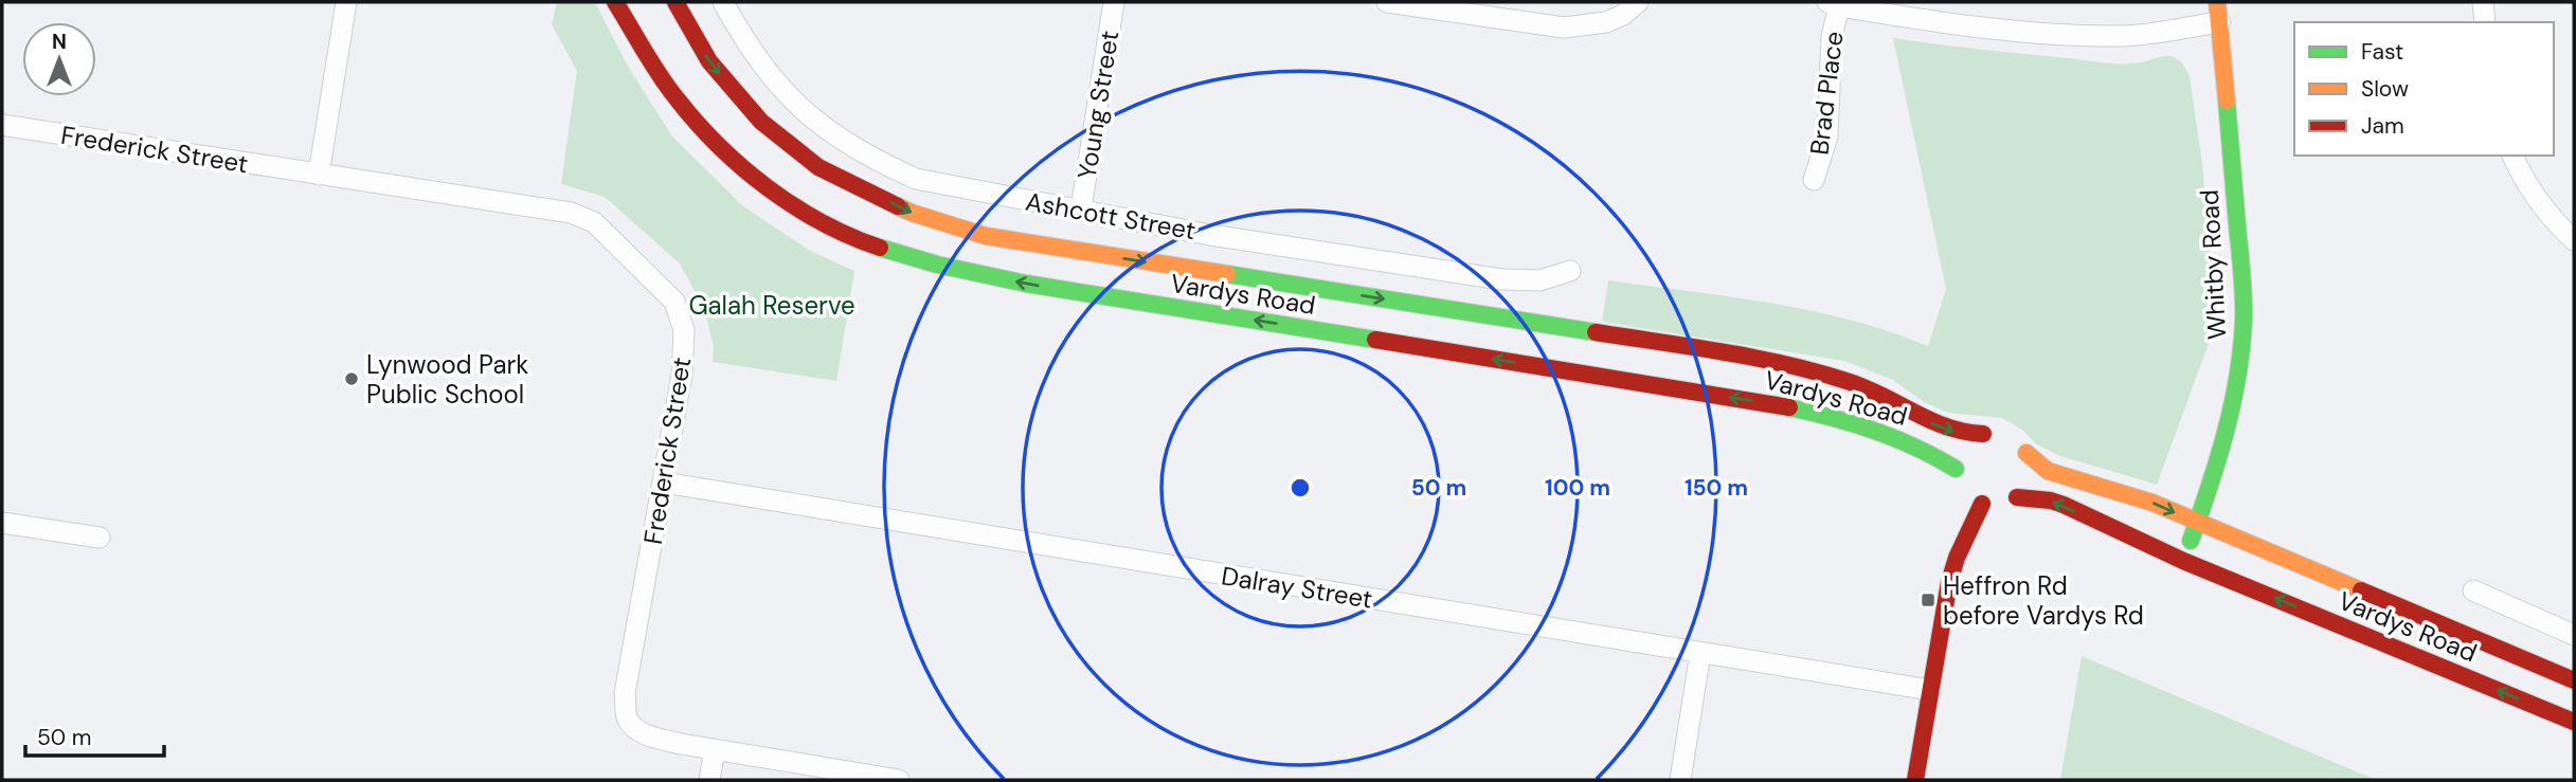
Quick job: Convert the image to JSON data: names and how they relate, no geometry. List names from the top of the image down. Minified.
{"streets":{"main road":["Whitby Road","Vardys Road"],"street":["Brad Place","Young Street","Frederick Street","Ashcott Street","Dalray Street"]},"crossings":[["Young Street","Ashcott Street"],["Frederick Street","Dalray Street"],["Whitby Road","Vardys Road"]],"parks":["Galah Reserve"],"places":{"other":["Lynwood Park Public School"],"transit":["Heffron Rd before Vardys Rd"]},"legend":["Fast","Slow","Jam"],"scale_bar":"50 m","north":"top","rings":["50 m","100 m","150 m"]}
